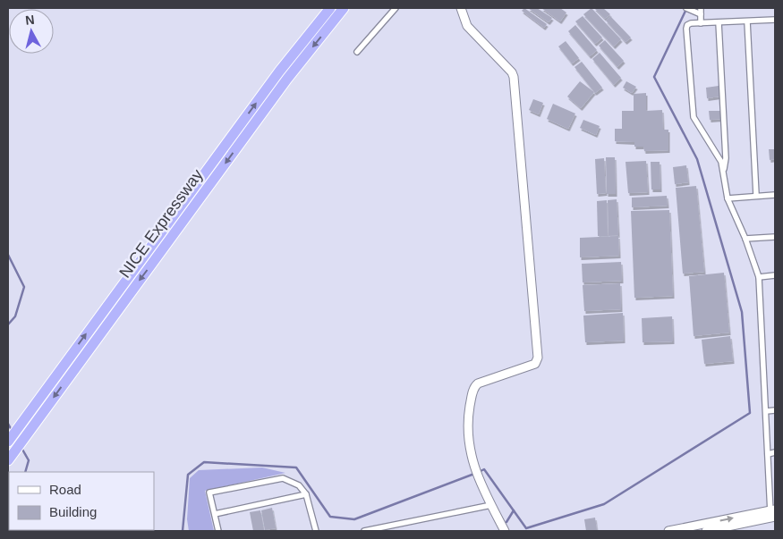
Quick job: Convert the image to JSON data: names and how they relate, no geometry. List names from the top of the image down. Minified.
{"streets":{"highway":["NICE Expressway"]},"legend":["Road","Building"],"north":"top"}
